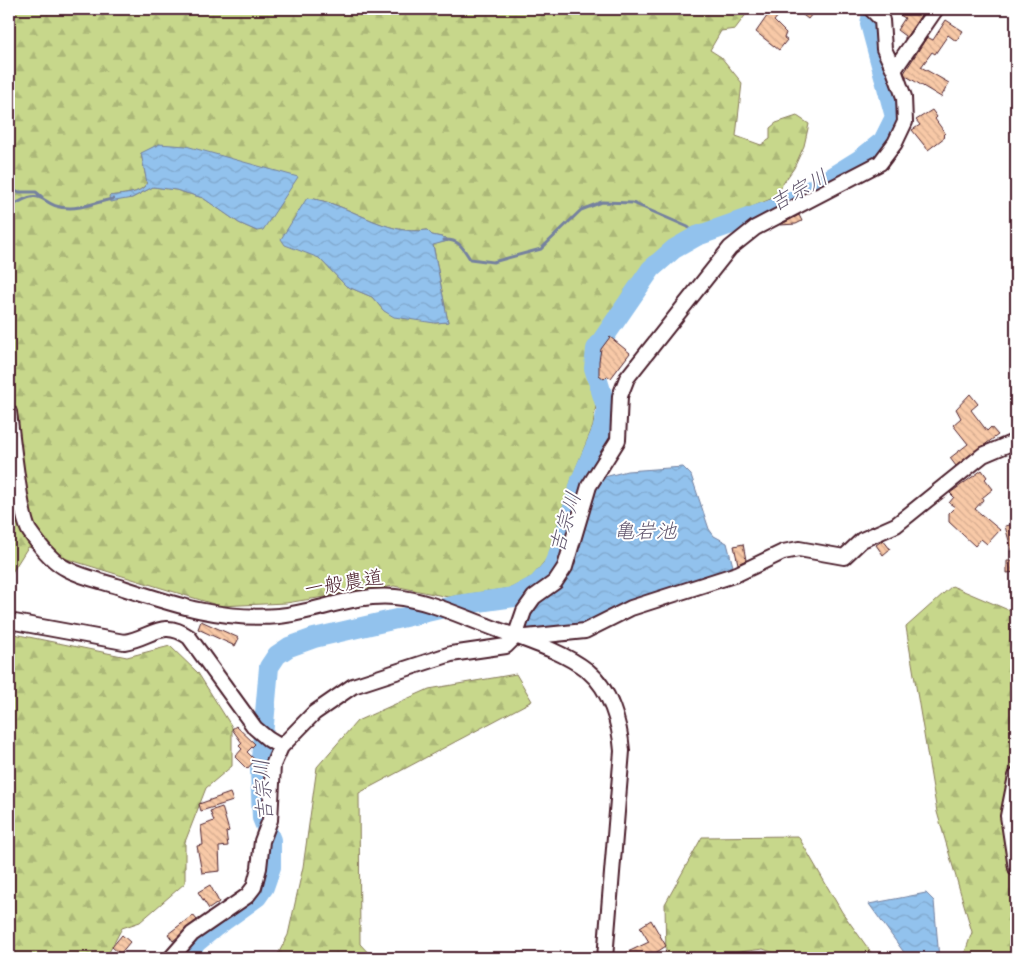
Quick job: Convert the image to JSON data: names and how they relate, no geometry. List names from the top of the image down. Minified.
{"streets":{"street":["一般農道"]},"water":["吉宗川","亀岩池"]}
